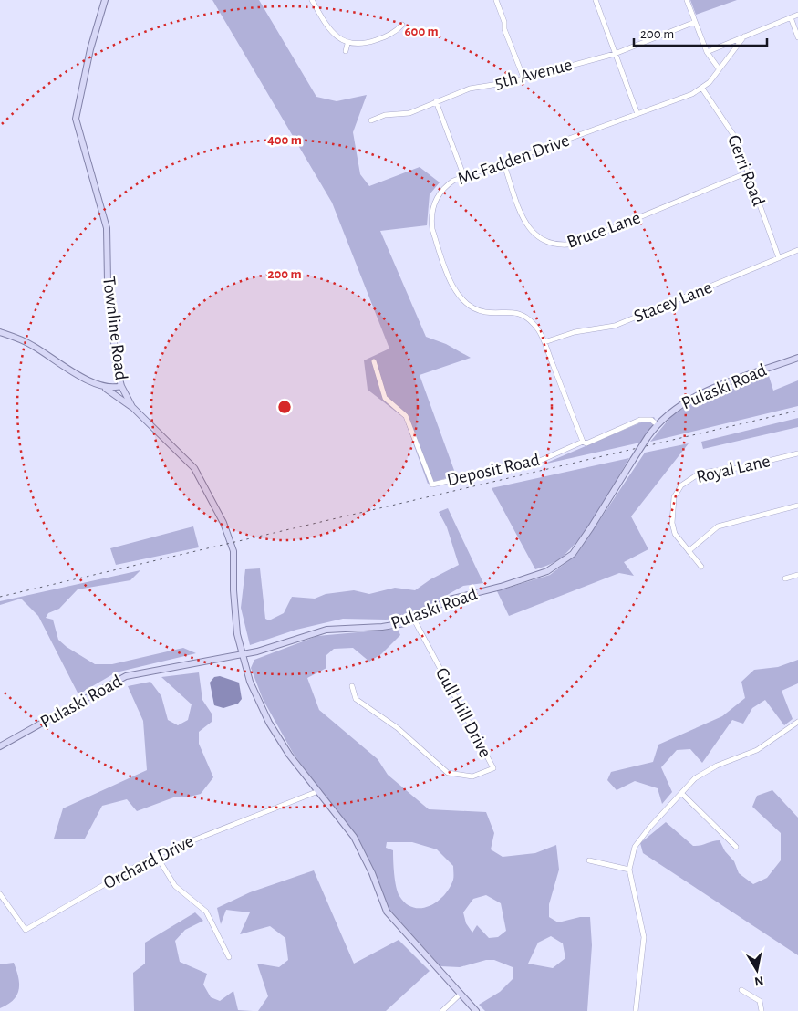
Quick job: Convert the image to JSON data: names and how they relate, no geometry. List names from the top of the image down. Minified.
{"streets":{"main road":["Townline Road","Pulaski Road"],"street":["5th Avenue","Mc Fadden Drive","Gerri Road","Bruce Lane","Stacey Lane","Royal Lane","Deposit Road","Gull Hill Drive","Orchard Drive"]},"crossings":[["Mc Fadden Drive","Gerri Road"],["Mc Fadden Drive","Bruce Lane"],["Mc Fadden Drive","Stacey Lane"],["Mc Fadden Drive","Deposit Road"],["Gerri Road","Bruce Lane"],["Gerri Road","Stacey Lane"],["Townline Road","Pulaski Road"],["Townline Road","Orchard Drive"],["Pulaski Road","Deposit Road"],["Pulaski Road","Gull Hill Drive"]],"scale_bar":"200 m","north":"bottom","rings":["600 m","400 m","200 m"]}
